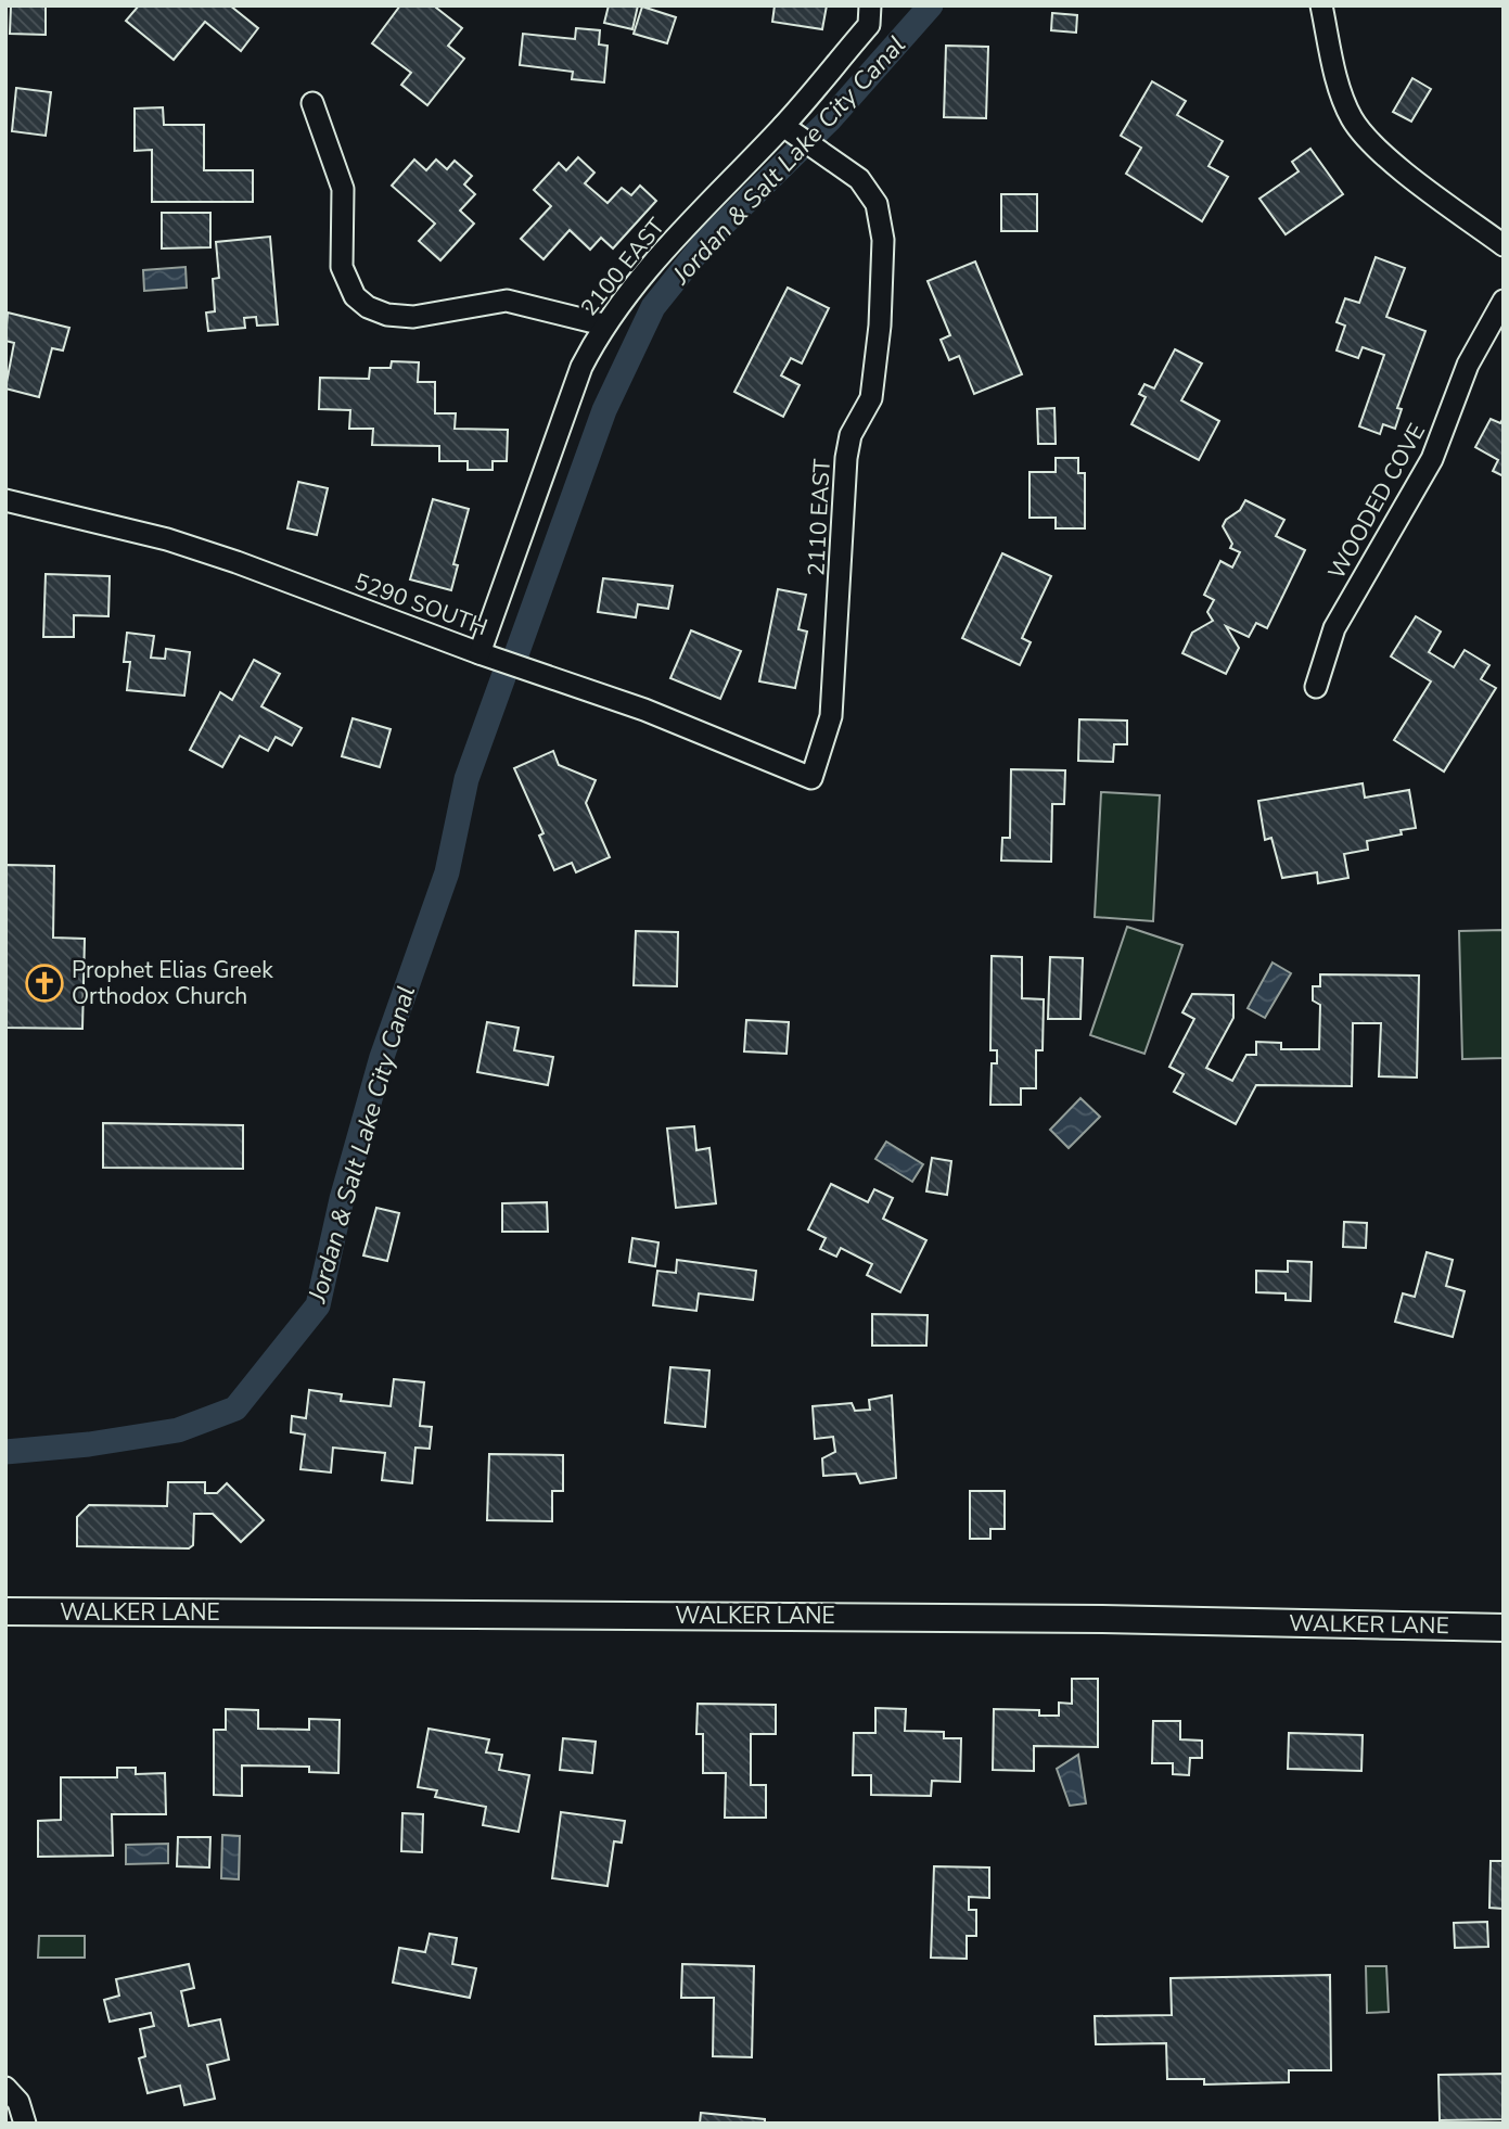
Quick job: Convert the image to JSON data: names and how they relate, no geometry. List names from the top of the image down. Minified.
{"streets":{"street":["2100 EAST","WOODED COVE","2110 EAST","5290 SOUTH","WALKER LANE"]},"crossings":[["2100 EAST","2110 EAST"],["2100 EAST","5290 SOUTH"],["2110 EAST","5290 SOUTH"]],"water":["Jordan & Salt Lake City Canal"],"places":{"church":["Prophet Elias Greek Orthodox Church"]}}
